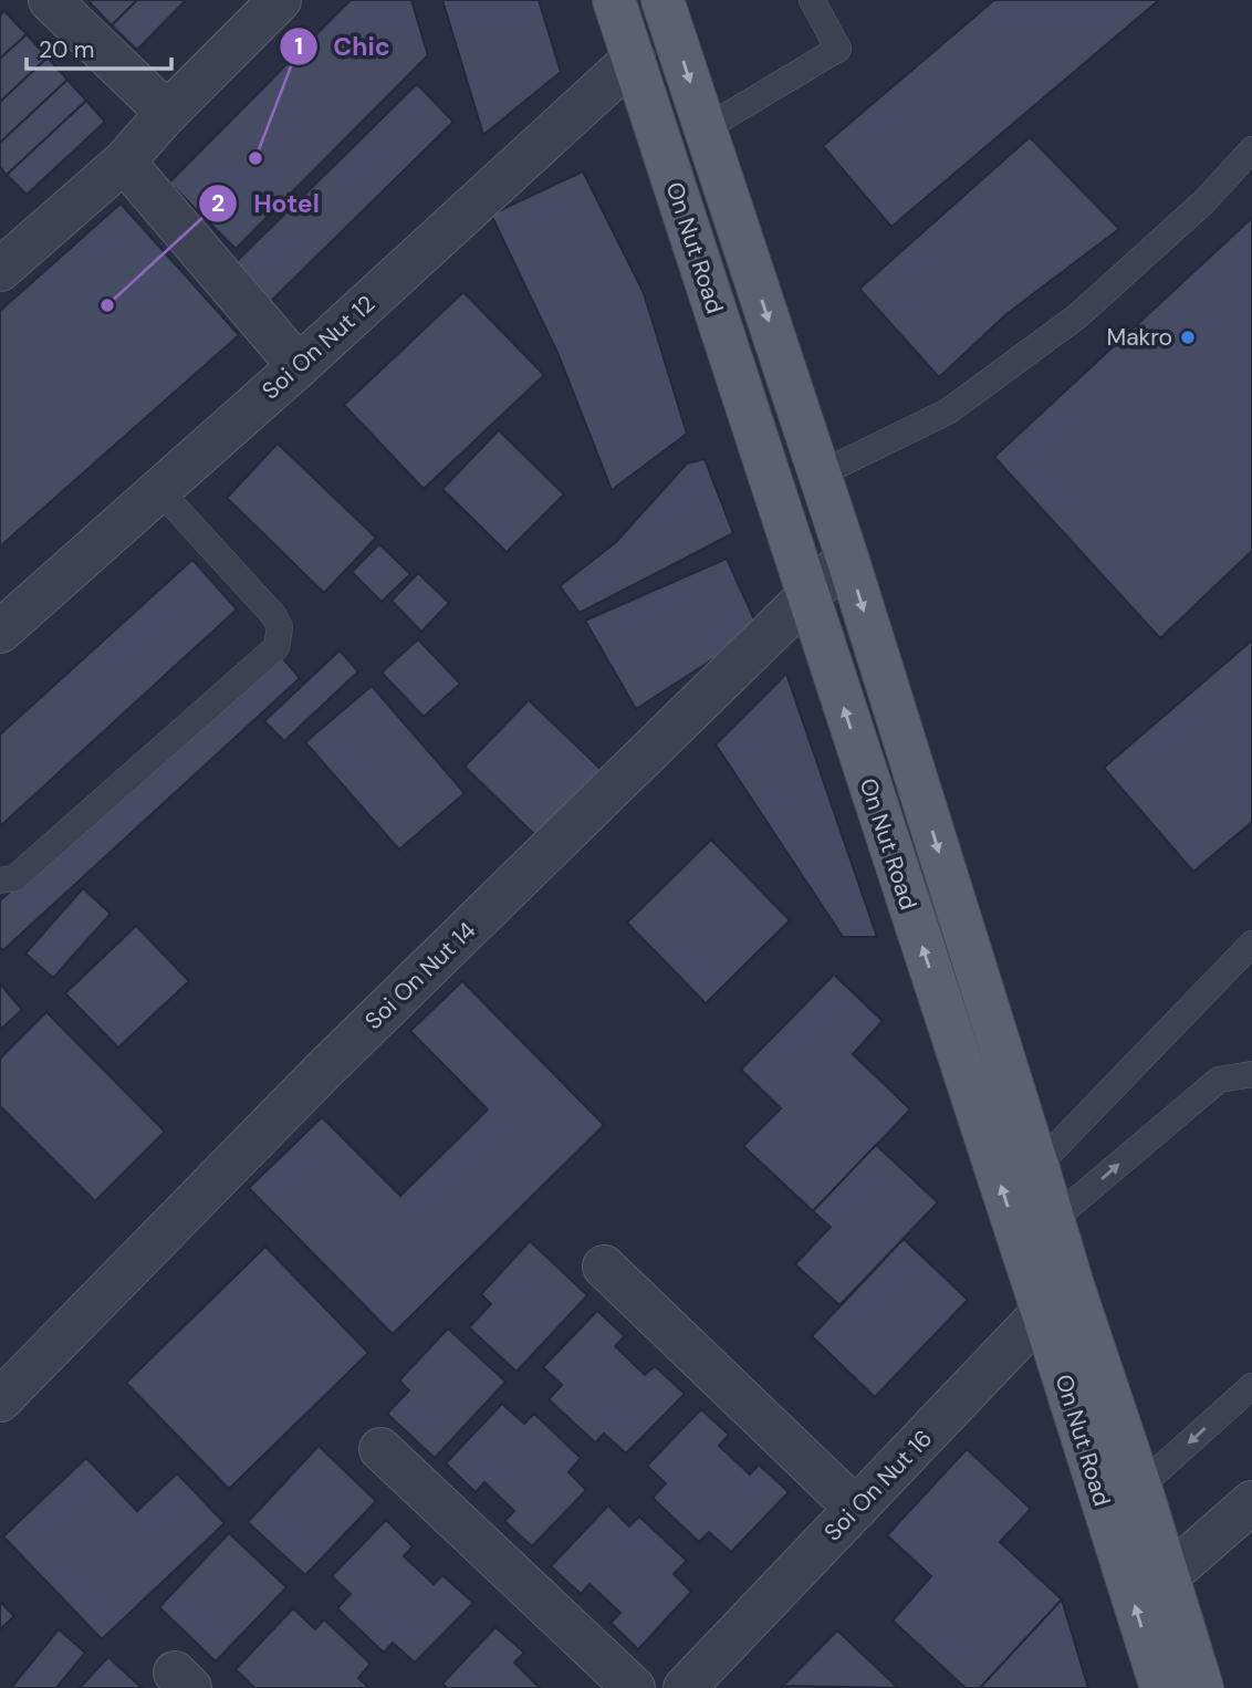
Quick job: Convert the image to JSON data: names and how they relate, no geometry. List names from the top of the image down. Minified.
{"streets":{"main road":["On Nut Road"],"street":["Soi On Nut 12","Soi On Nut 14","Soi On Nut 16"]},"crossings":[["On Nut Road","Soi On Nut 12"],["On Nut Road","Soi On Nut 14"],["On Nut Road","Soi On Nut 16"]],"places":["Chic","Hotel","Makro"],"scale_bar":"20 m"}
